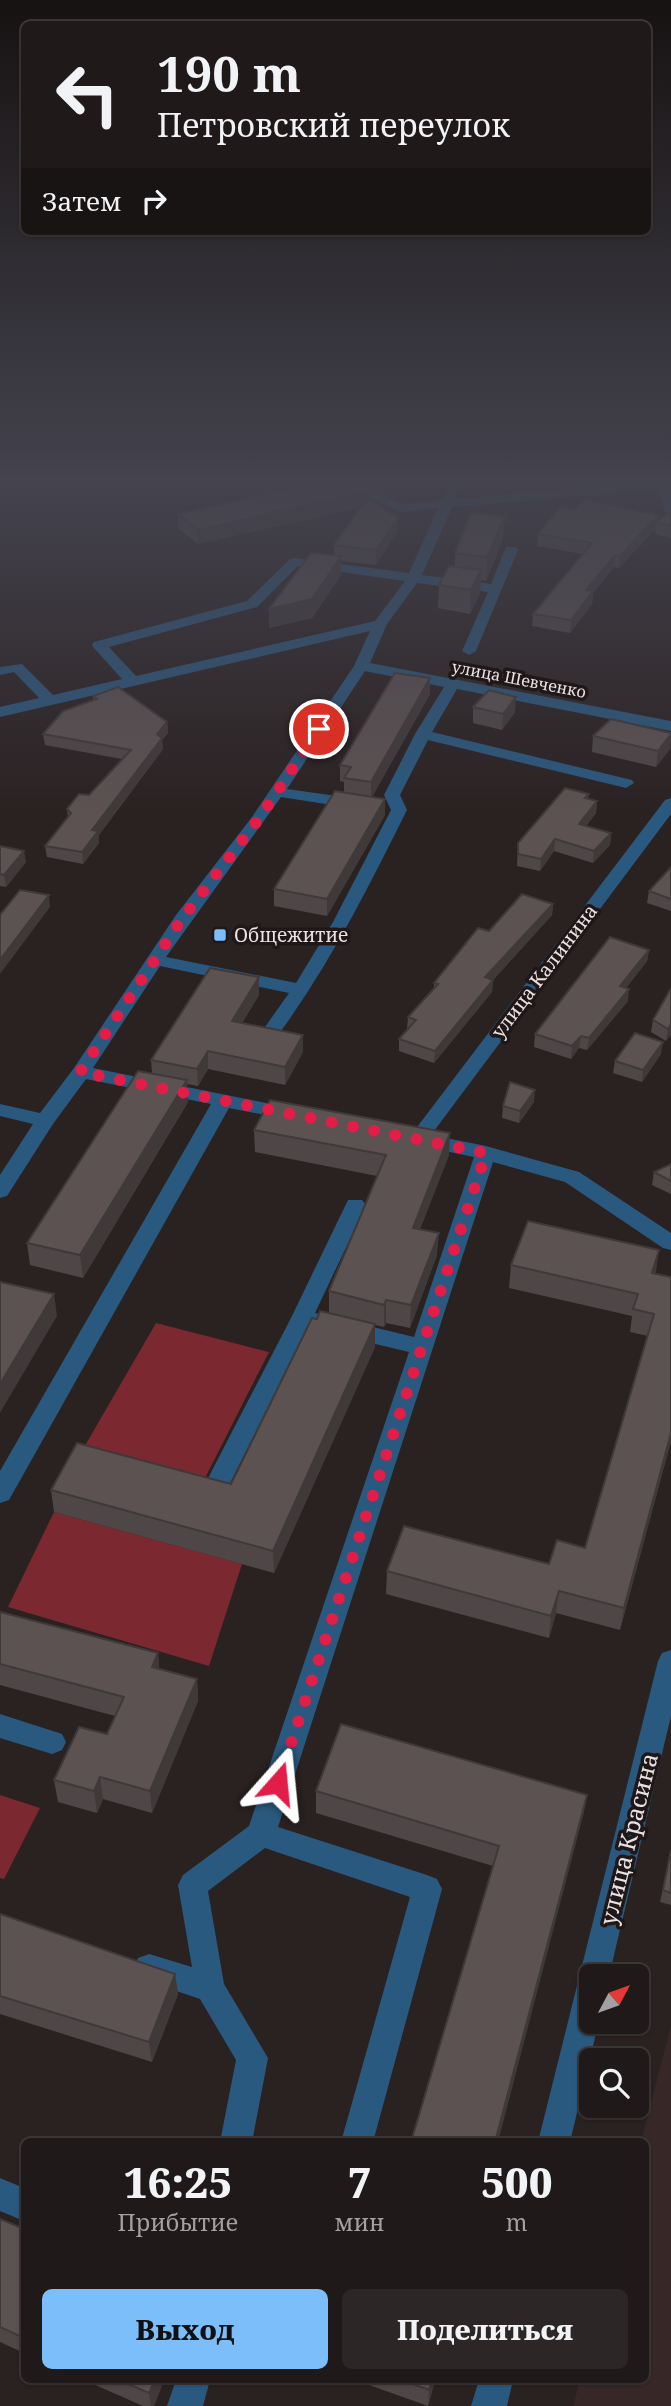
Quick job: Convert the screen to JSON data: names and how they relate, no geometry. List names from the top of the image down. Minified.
{"streets":{"street":["улица Шевченко","улица Калинина","улица Красина"]},"places":{"transit":["Общежитие"]},"north":"top right","page":{"turn":["190 m","Петровский переулок"],"then":"Затем","eta":["16:25","Прибытие","7","мин","500","m"],"buttons":["Выход","Поделиться"]}}
